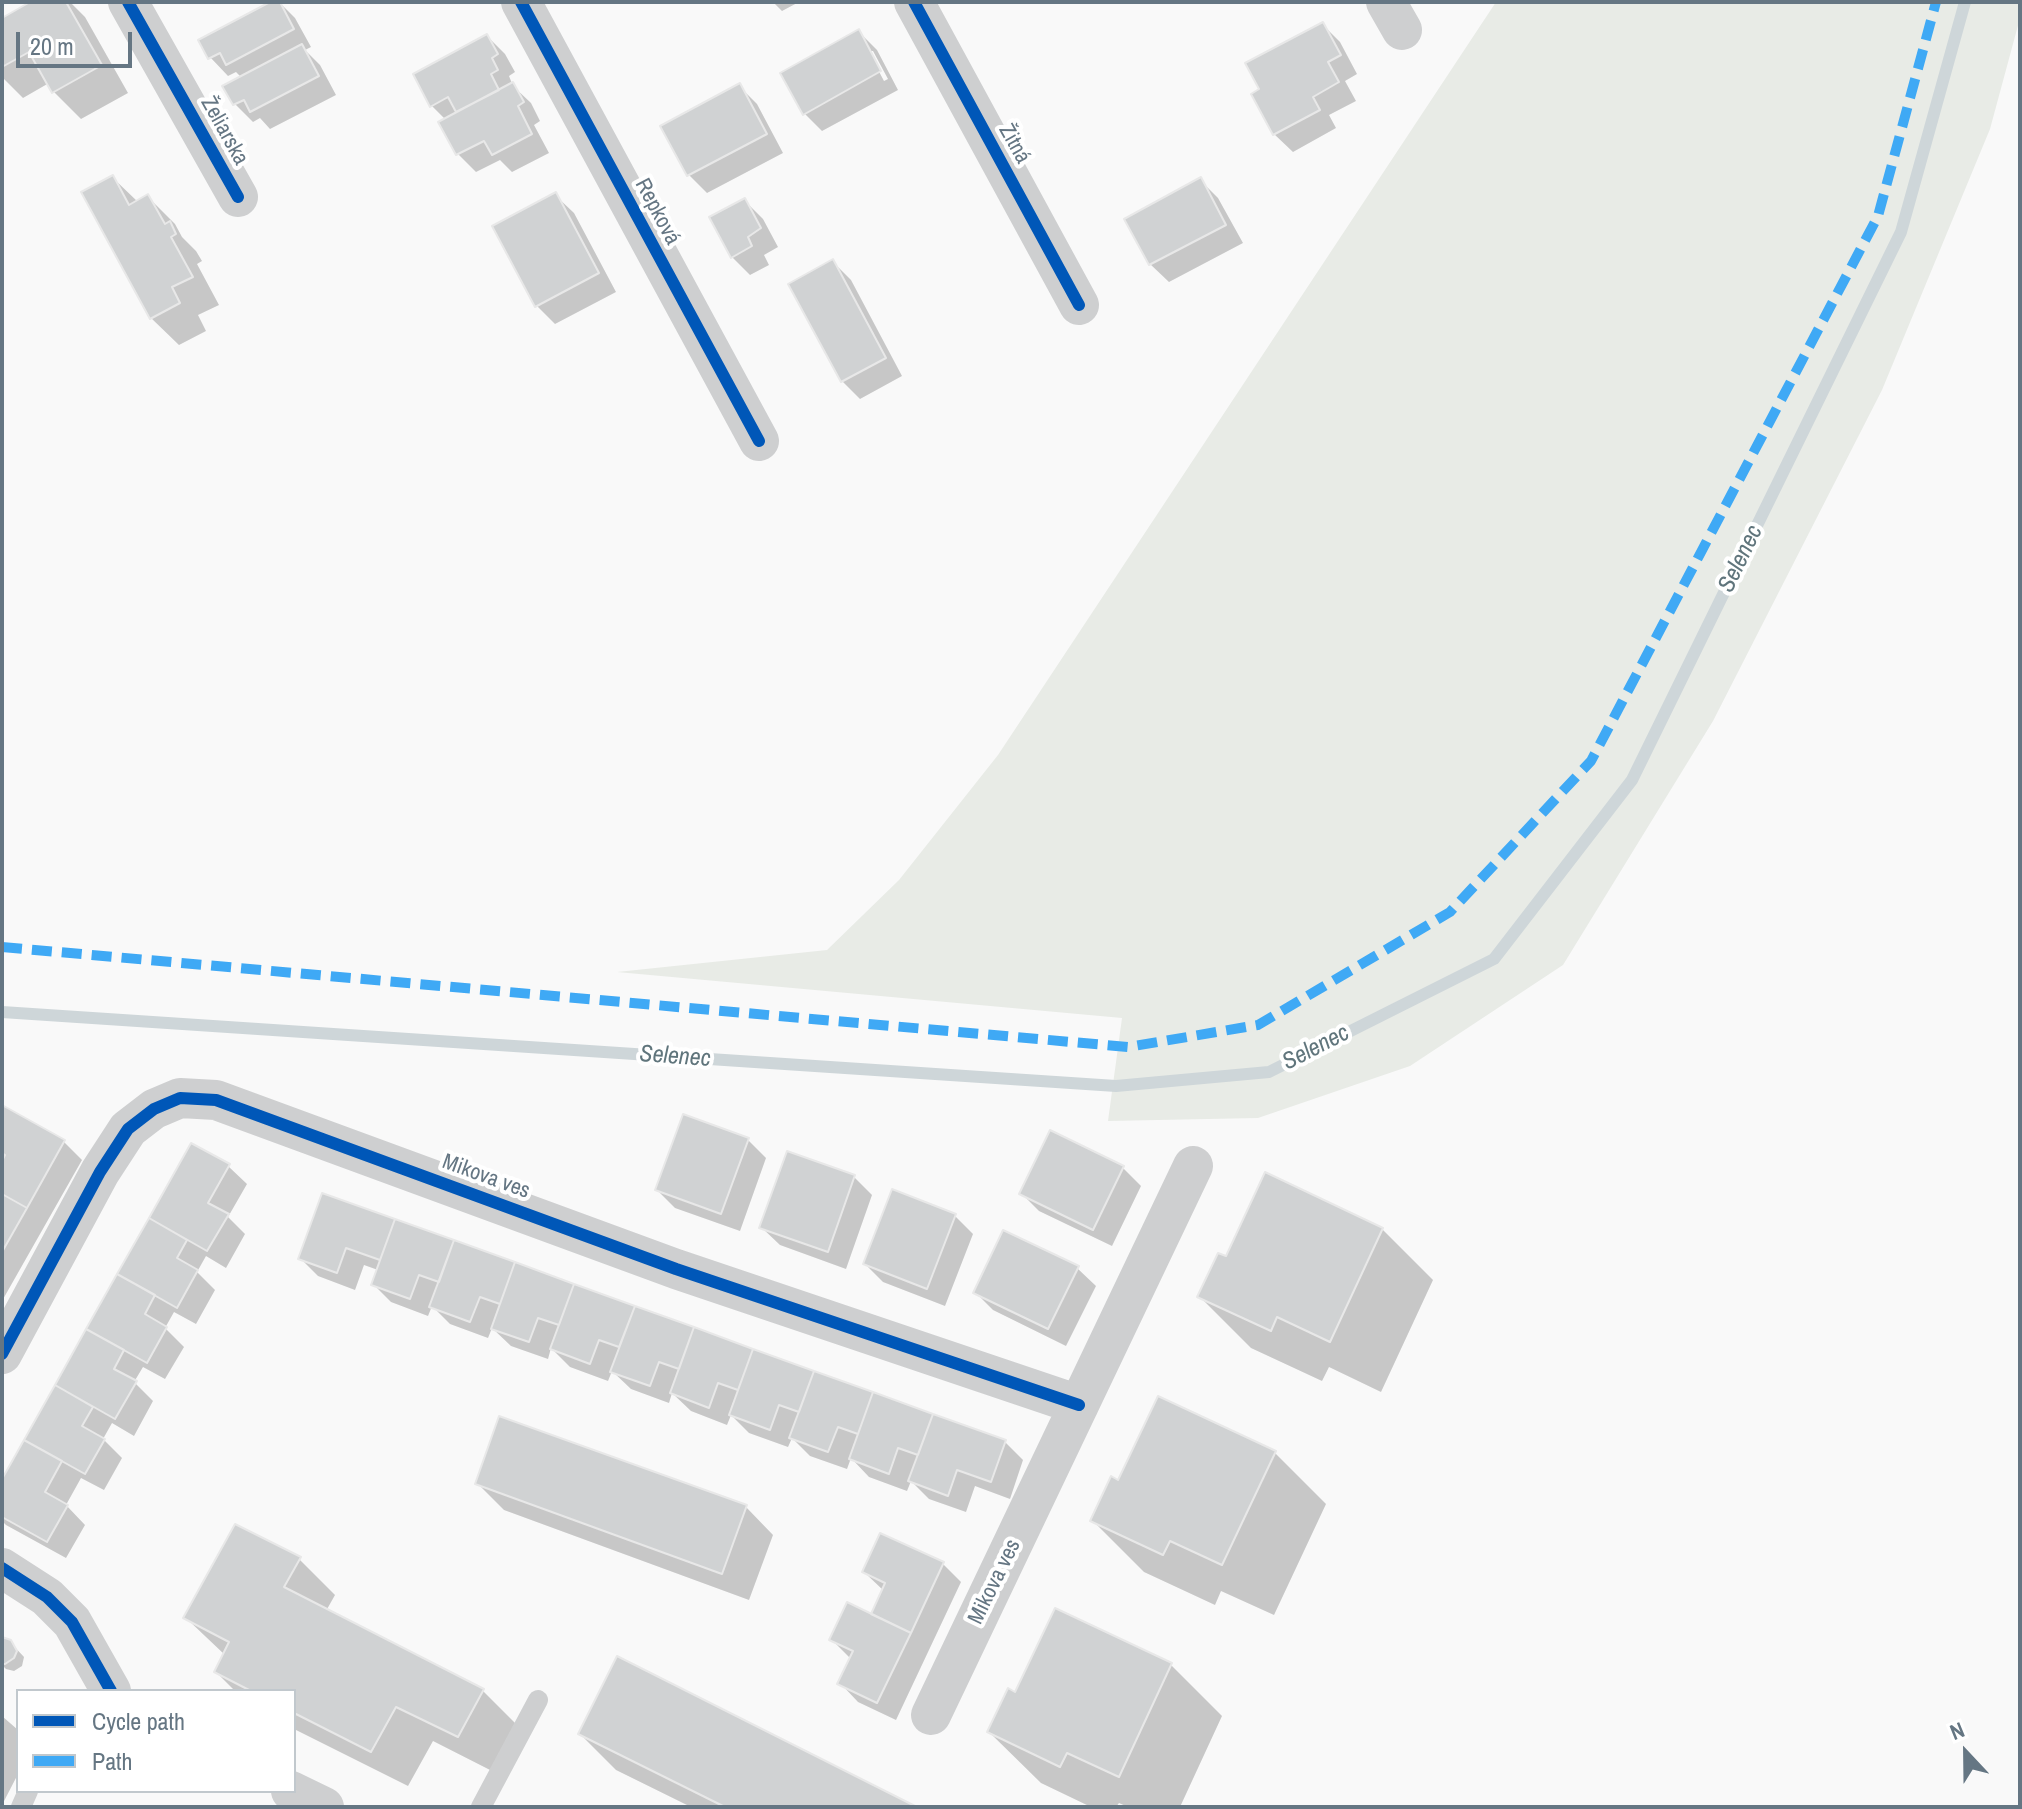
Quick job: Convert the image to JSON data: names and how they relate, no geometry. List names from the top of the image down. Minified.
{"streets":{"street":["Želiarska","Žitná","Repková","Mikova ves"]},"water":["Selenec"],"legend":["Cycle path","Path"],"scale_bar":"20 m","north":"top"}
